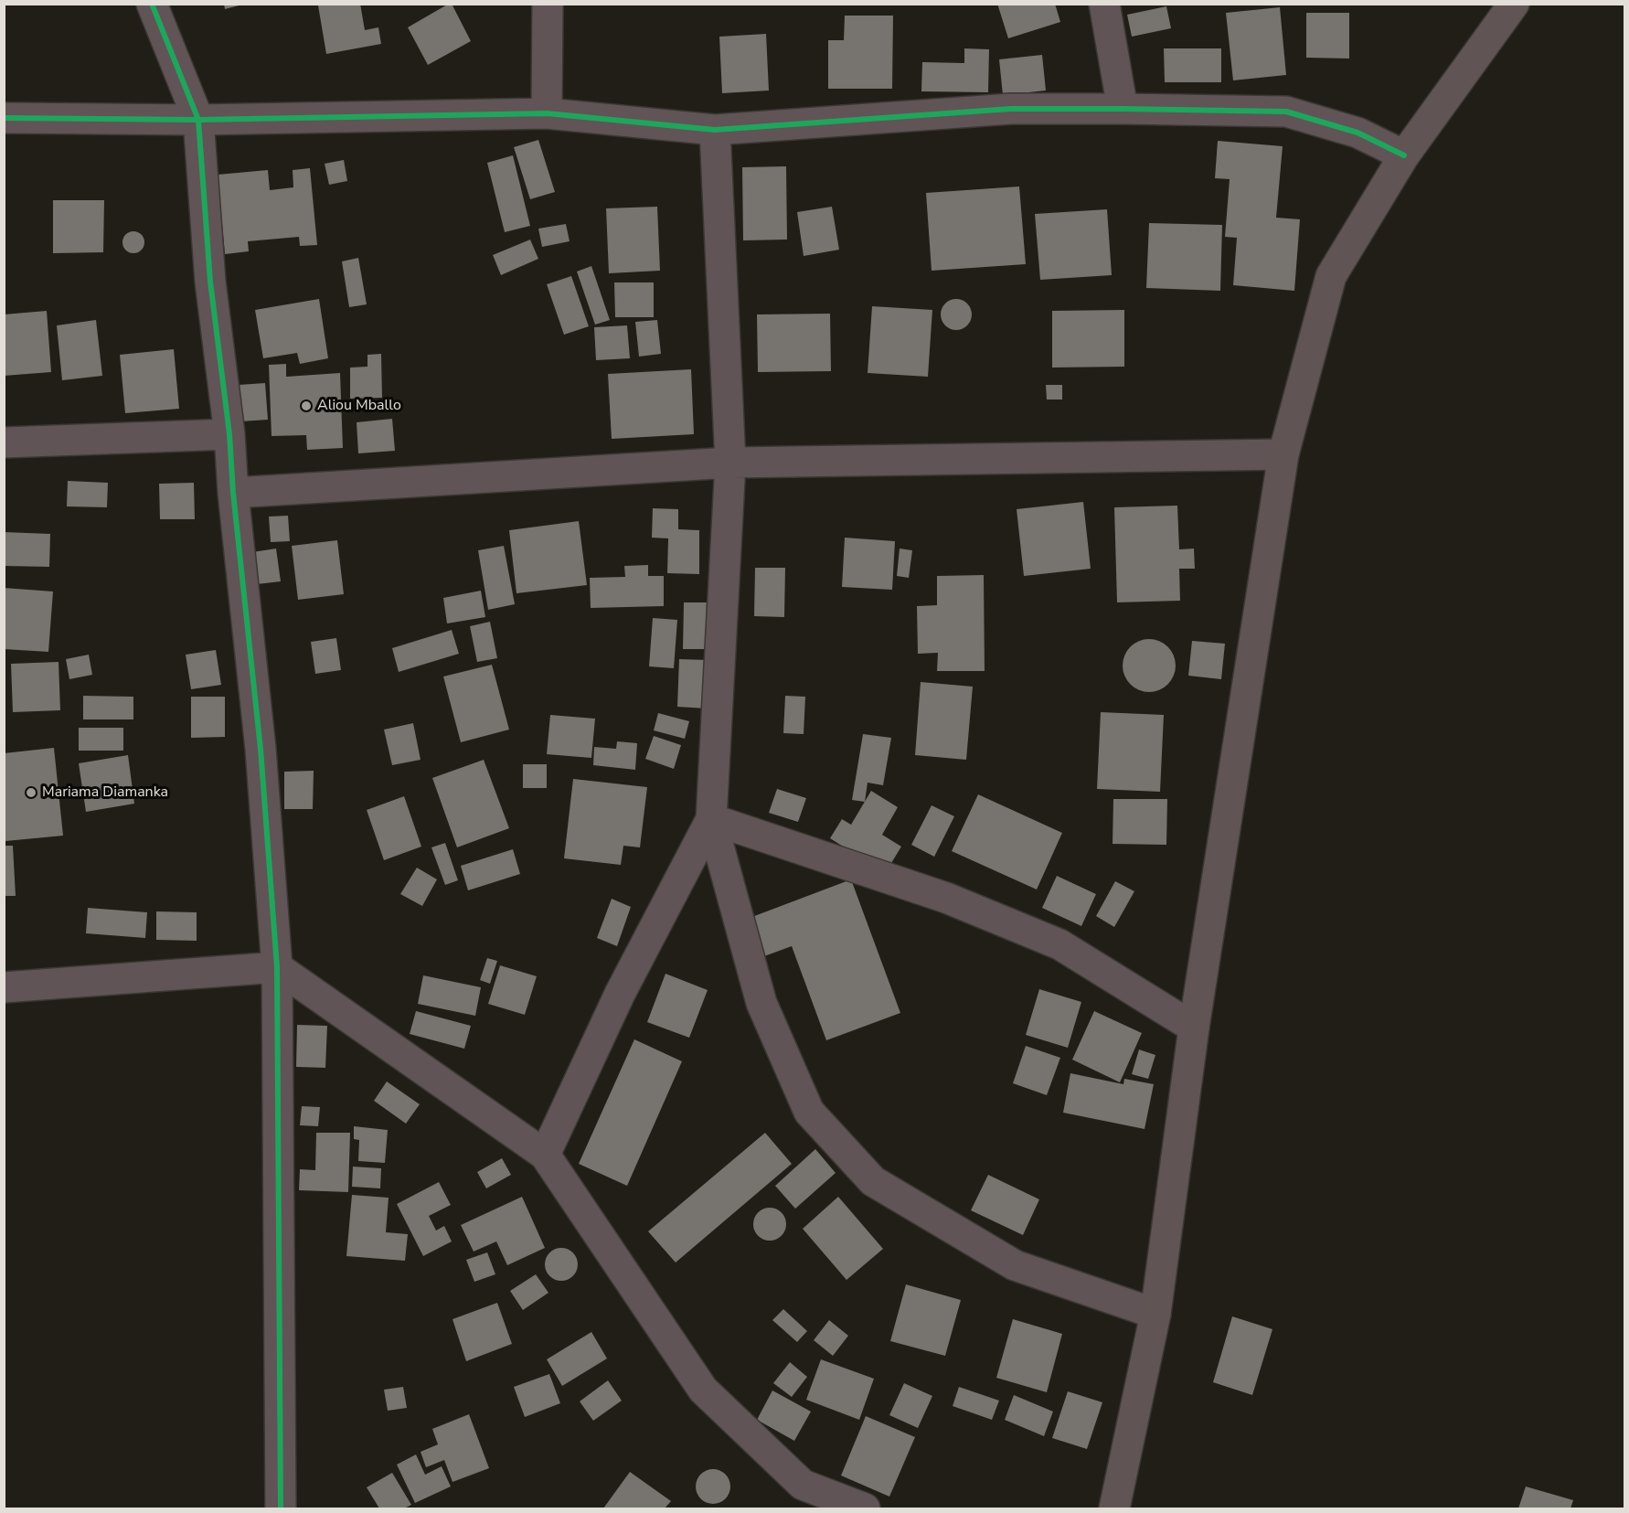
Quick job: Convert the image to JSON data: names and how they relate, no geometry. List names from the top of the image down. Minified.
{"places":["Aliou Mballo","Mariama Diamanka"]}
